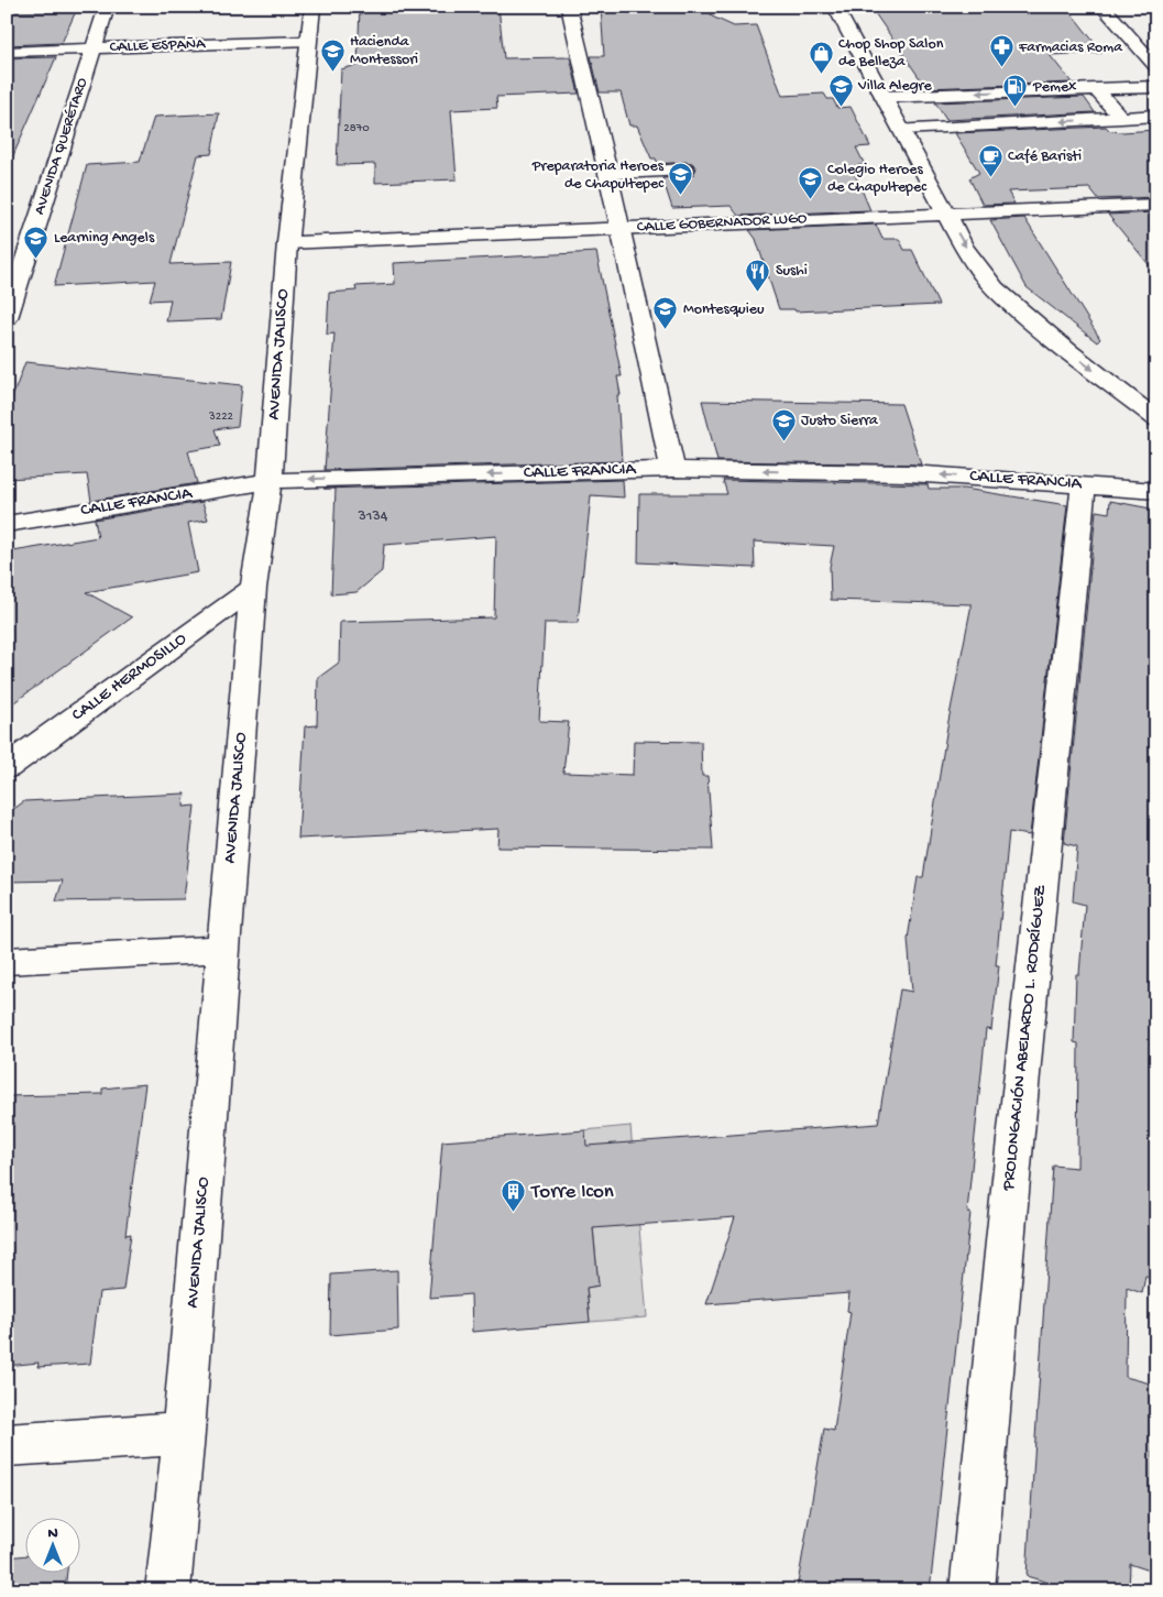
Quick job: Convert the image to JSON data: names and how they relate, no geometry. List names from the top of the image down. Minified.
{"streets":{"street":["CALLE ESPAÑA","AVENIDA QUERÉTARO","CALLE GOBERNADOR LUGO","AVENIDA JALISCO","CALLE FRANCIA","CALLE HERMOSILLO","PROLONGACIÓN ABELARDO L. RODRÍGUEZ"]},"crossings":[["CALLE ESPAÑA","AVENIDA QUERÉTARO"],["CALLE ESPAÑA","AVENIDA JALISCO"],["CALLE GOBERNADOR LUGO","AVENIDA JALISCO"],["AVENIDA JALISCO","CALLE FRANCIA"],["AVENIDA JALISCO","CALLE HERMOSILLO"],["CALLE FRANCIA","PROLONGACIÓN ABELARDO L. RODRÍGUEZ"]],"one_way":["CALLE FRANCIA"],"places":{"pharmacy":["Farmacias Roma"],"school or university":["Hacienda Montessori","Villa Alegre","Preparatoria Heroes de Chapultepec","Colegio Heroes de Chapultepec","Learning Angels","Montesquieu","Justo Sierra"],"shop":["Chop Shop Salon de Belleza"],"fuel station":["Pemex"],"cafe":["Café Baristi"],"restaurant":["Sushi"],"building":["Torre Icon"]},"house_numbers":["2870","3222","3134"],"north":"top"}
